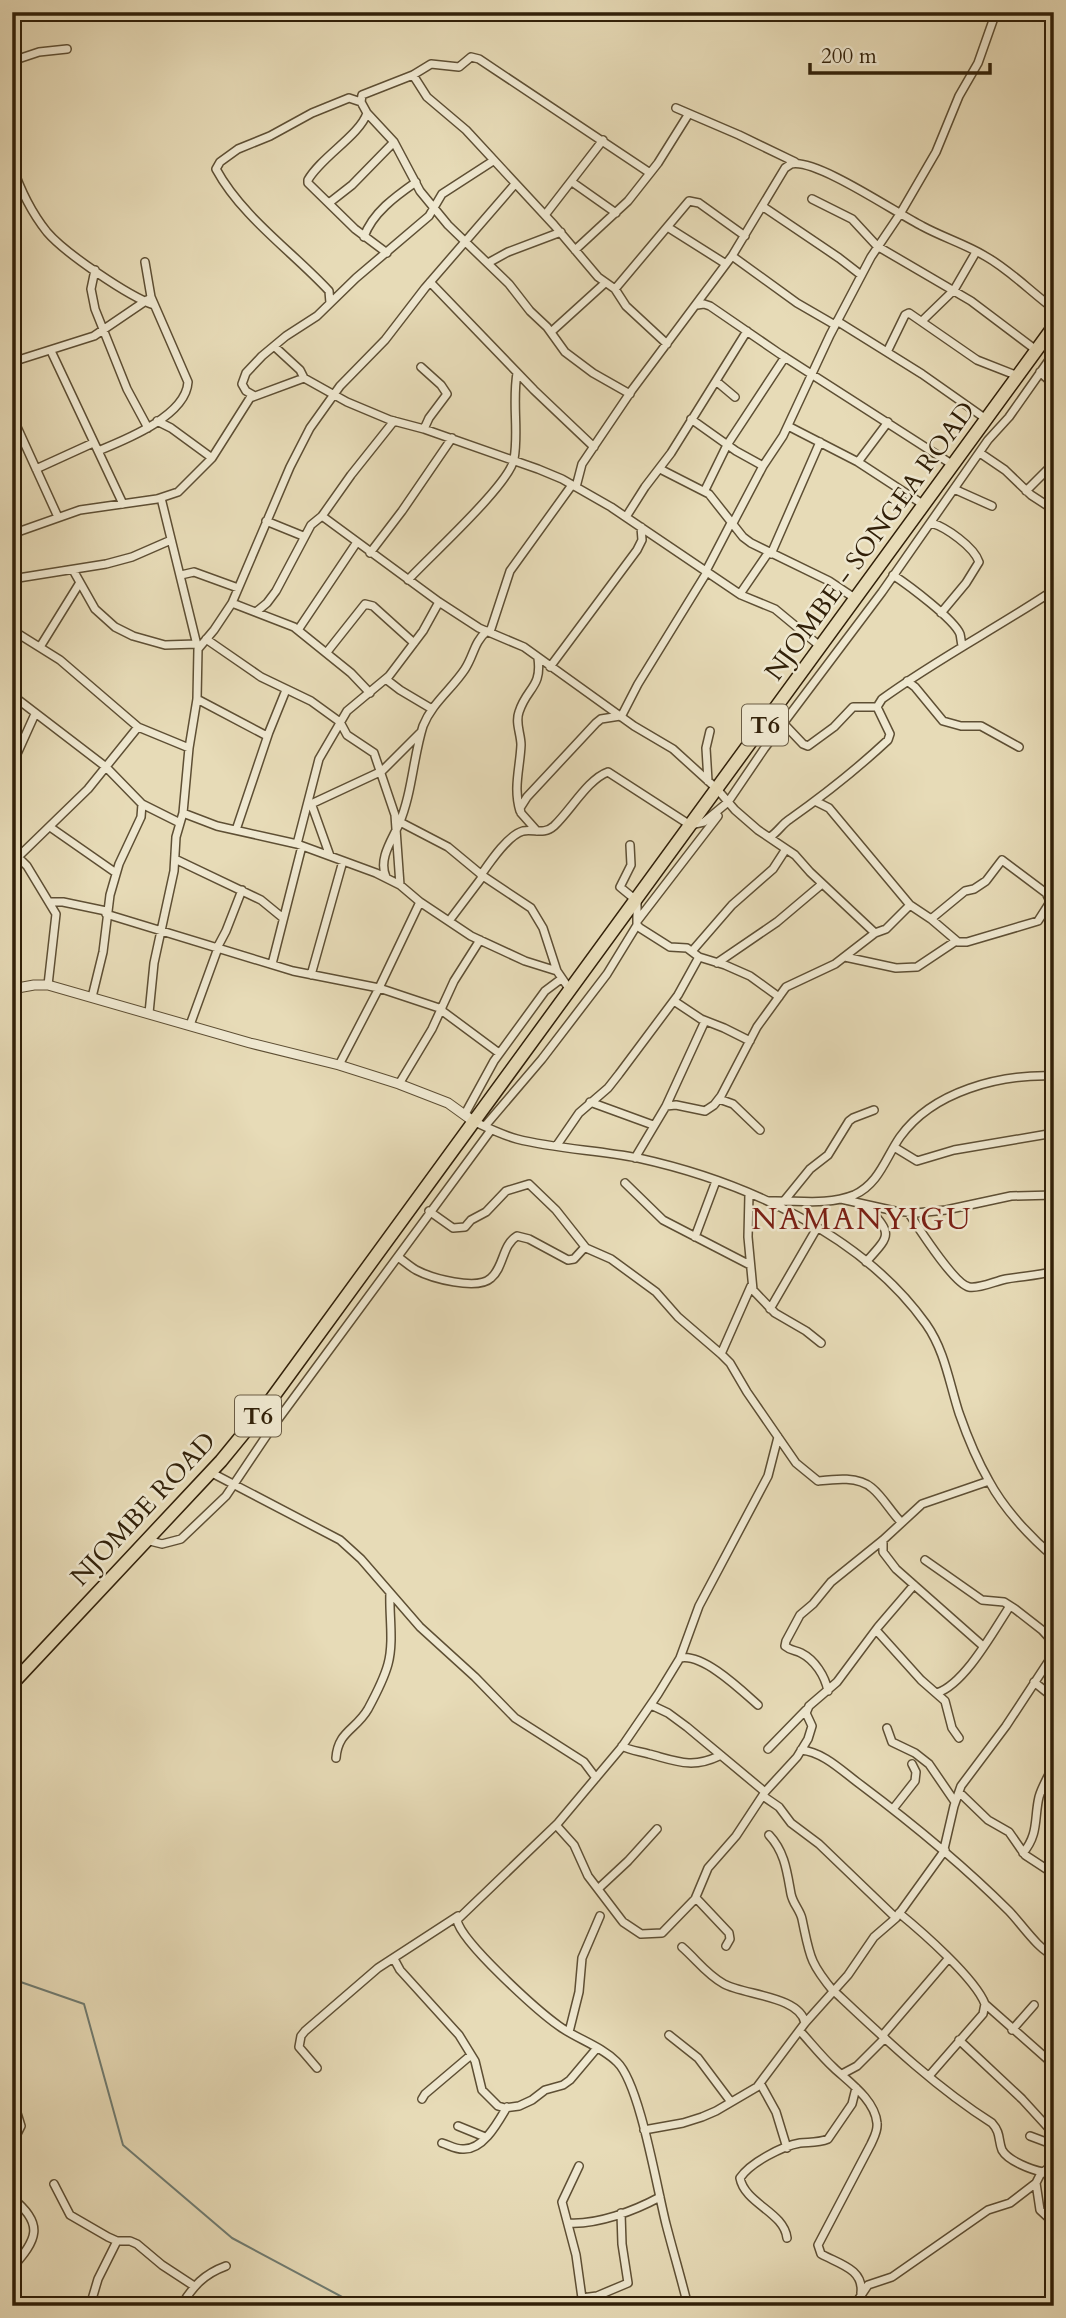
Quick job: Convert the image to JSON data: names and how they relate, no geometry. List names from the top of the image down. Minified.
{"streets":{"highway":["NJOMBE - SONGEA ROAD","T6","NJOMBE ROAD"]},"crossings":[["NJOMBE - SONGEA ROAD","NJOMBE ROAD"]],"districts":["NAMANYIGU"],"scale_bar":"200 m"}
